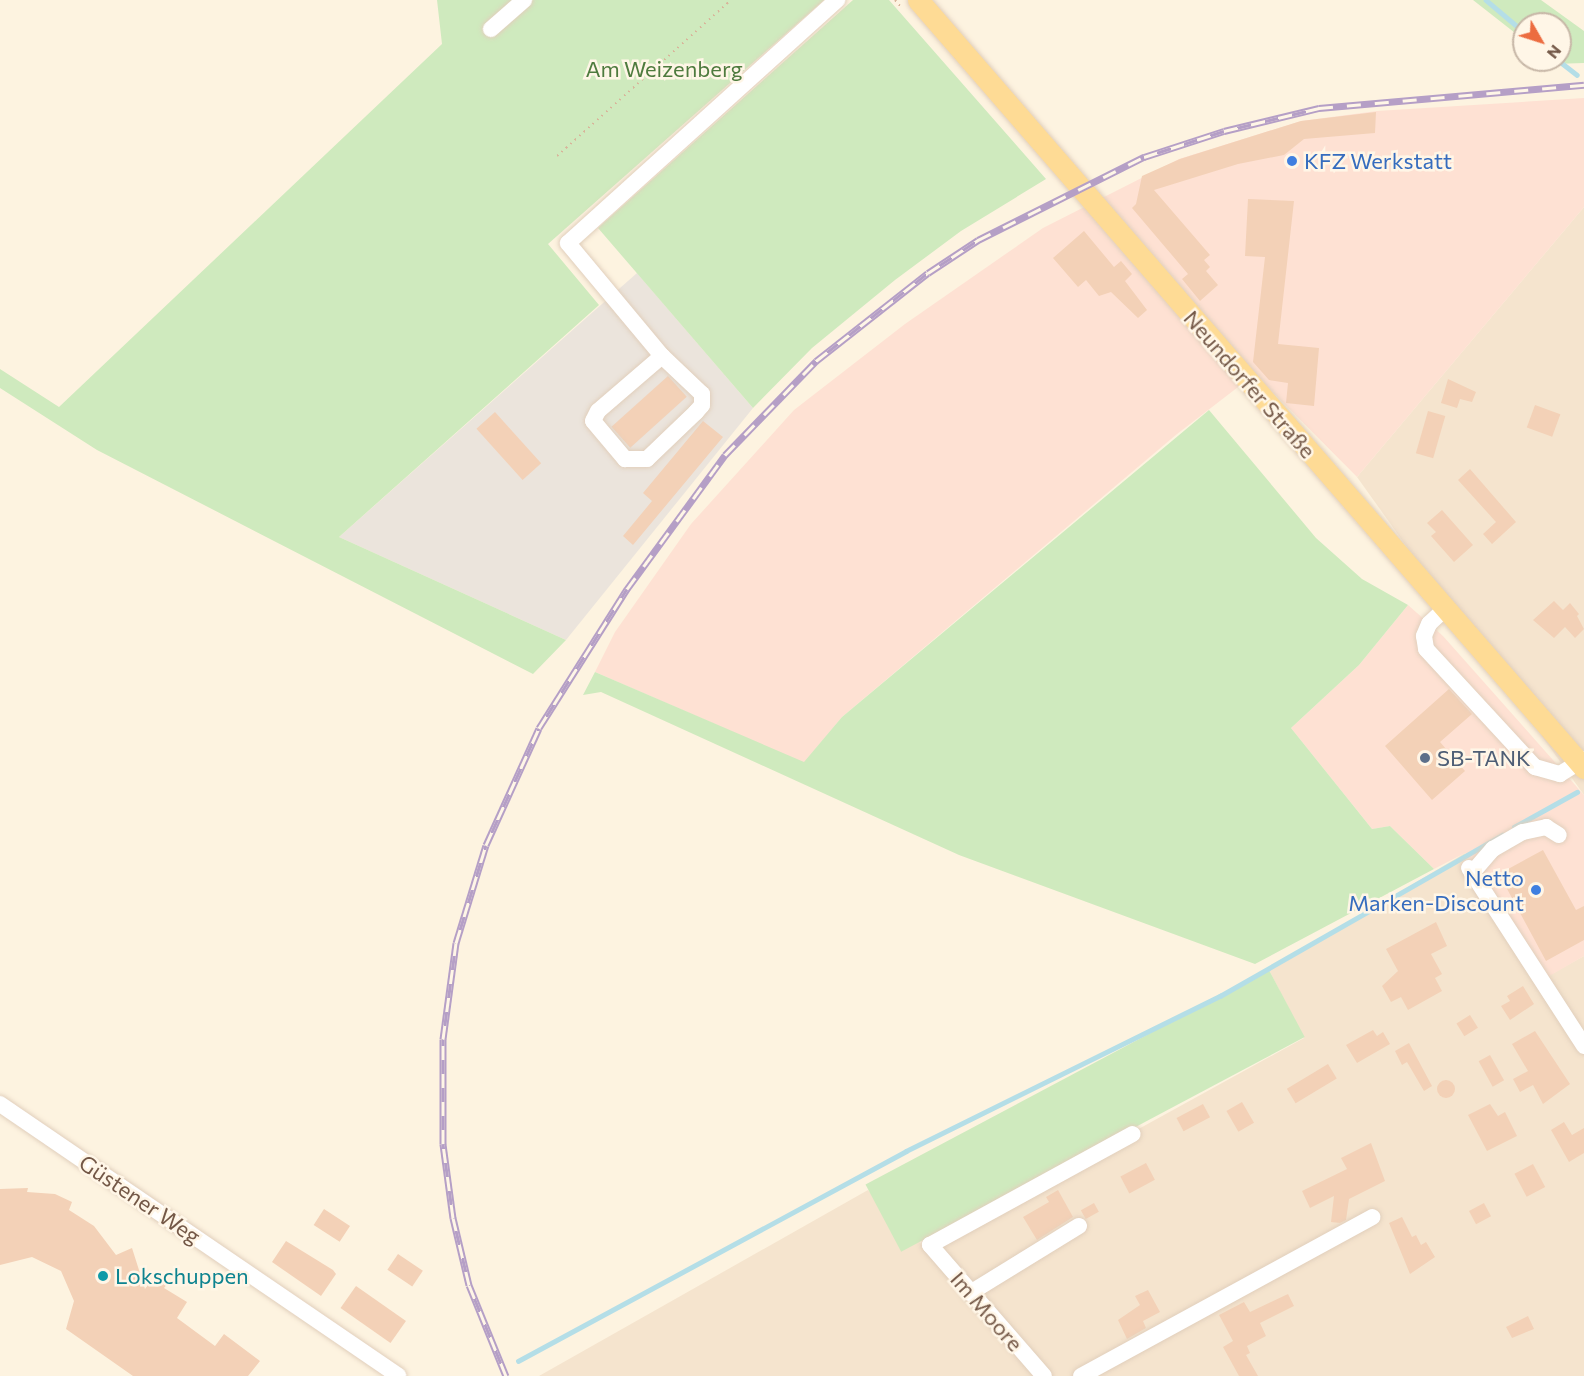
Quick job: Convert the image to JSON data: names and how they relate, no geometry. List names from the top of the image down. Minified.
{"streets":{"main road":["Neundorfer Straße"],"street":["Güstener Weg","Im Moore"]},"parks":["Am Weizenberg"],"places":["KFZ Werkstatt","SB-TANK","Netto Marken-Discount","Lokschuppen"],"north":"bottom right"}
